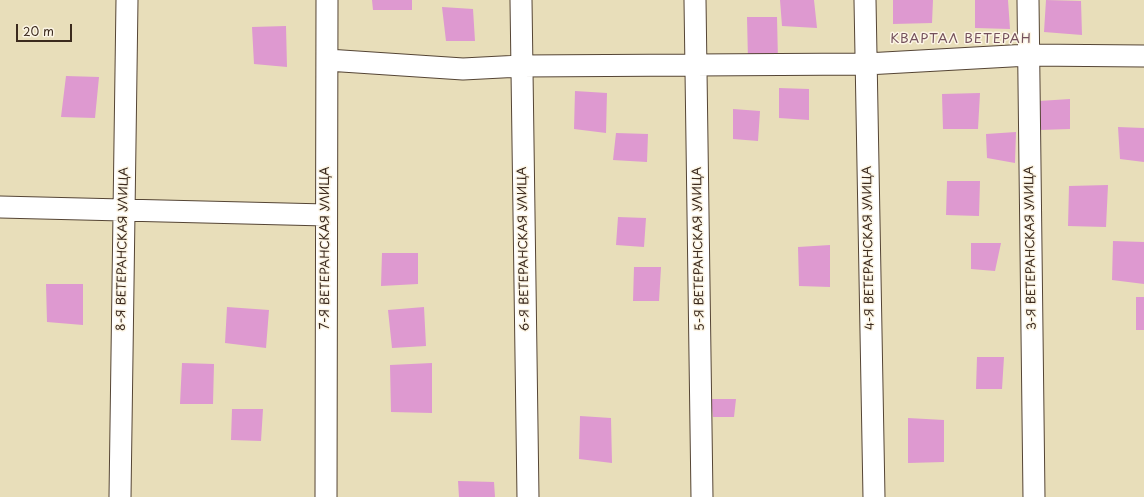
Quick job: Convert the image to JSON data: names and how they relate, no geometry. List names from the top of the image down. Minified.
{"streets":{"street":["7-Я ВЕТЕРАНСКАЯ УЛИЦА","4-Я ВЕТЕРАНСКАЯ УЛИЦА","3-Я ВЕТЕРАНСКАЯ УЛИЦА","8-Я ВЕТЕРАНСКАЯ УЛИЦА","6-Я ВЕТЕРАНСКАЯ УЛИЦА","5-Я ВЕТЕРАНСКАЯ УЛИЦА"]},"districts":["КВАРТАЛ ВЕТЕРАН"],"scale_bar":"20 m"}
